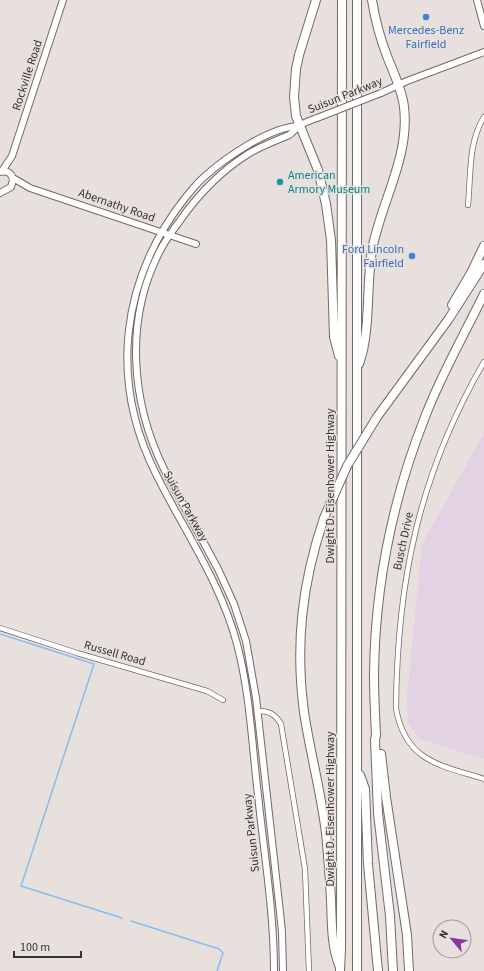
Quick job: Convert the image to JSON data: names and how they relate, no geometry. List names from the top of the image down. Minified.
{"streets":{"highway":["Dwight D. Eisenhower Highway"],"main road":["Rockville Road","Suisun Parkway","Abernathy Road"],"street":["Busch Drive","Russell Road"]},"crossings":[["Rockville Road","Abernathy Road"],["Suisun Parkway","Abernathy Road"]],"places":["Mercedes-Benz Fairfield","American Armory Museum","Ford Lincoln Fairfield"],"scale_bar":"100 m","north":"top left"}
